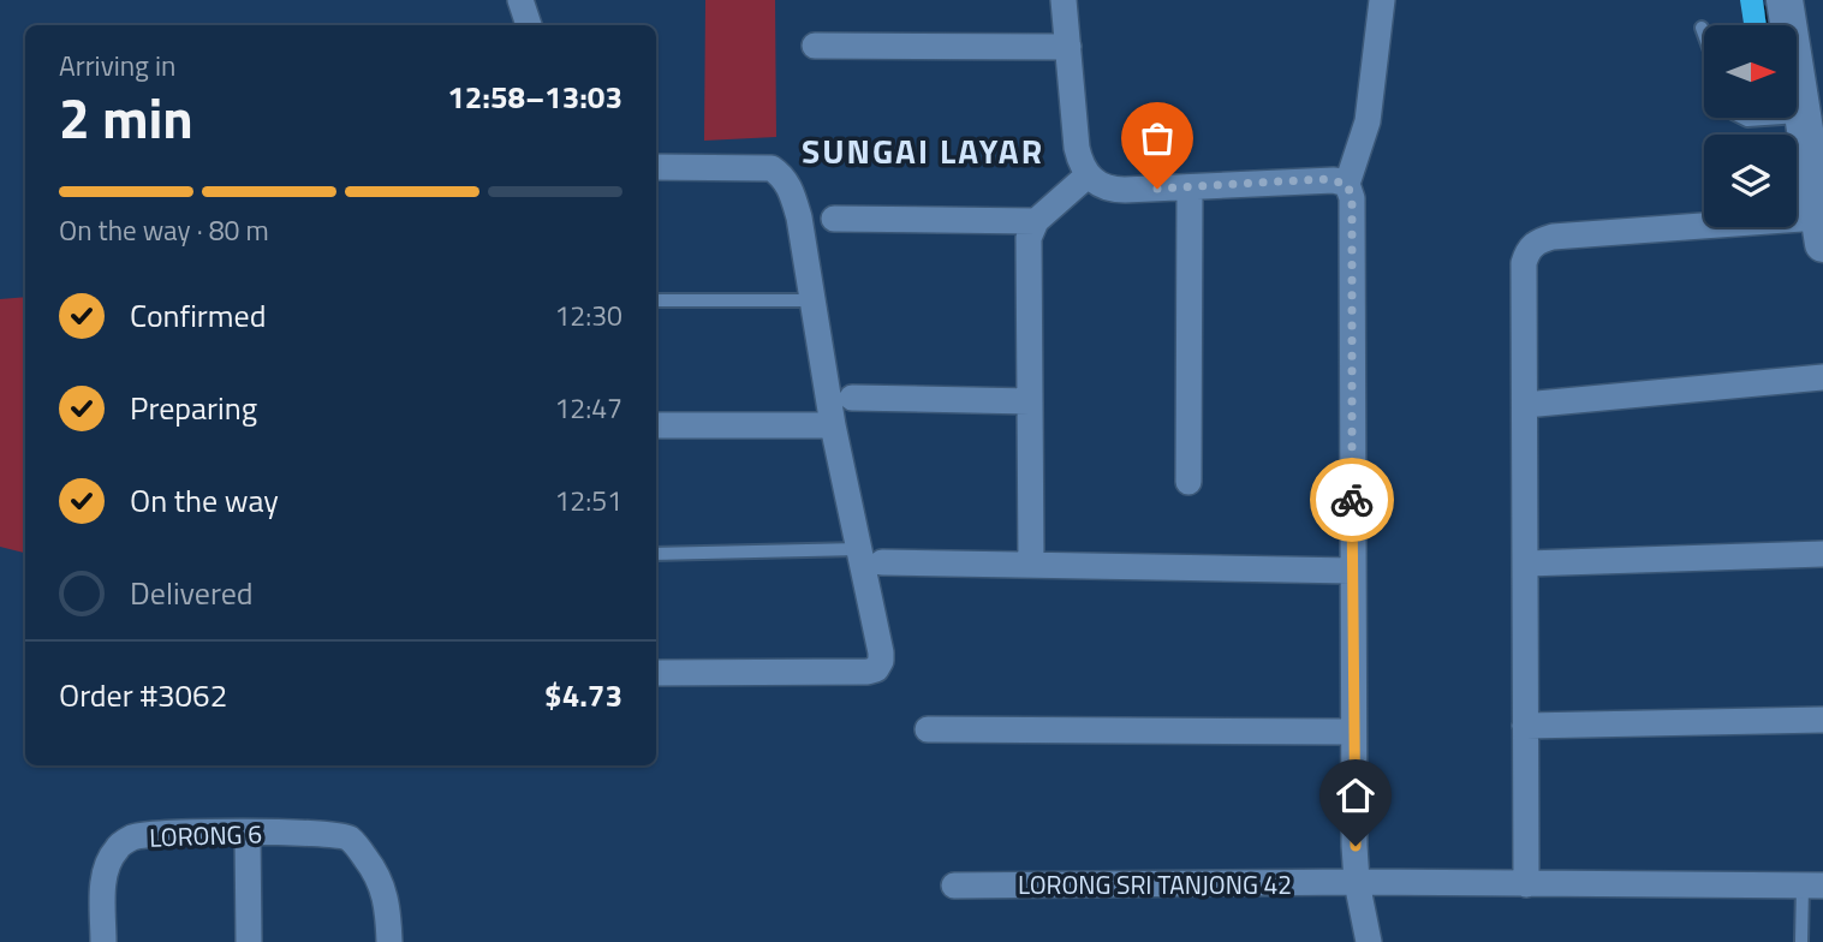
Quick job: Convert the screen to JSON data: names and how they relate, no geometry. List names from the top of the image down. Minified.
{"streets":{"street":["LORONG 6","LORONG SRI TANJONG 42"]},"districts":["SUNGAI LAYAR"],"north":"right","page":{"heading":["2 min","Arriving in","12:58–13:03"],"panel":["Order #3062","$4.73"],"bar":"On the way · 80 m","list":[["Confirmed","12:30"],["Preparing","12:47"],["On the way","12:51"],"Delivered"]}}
